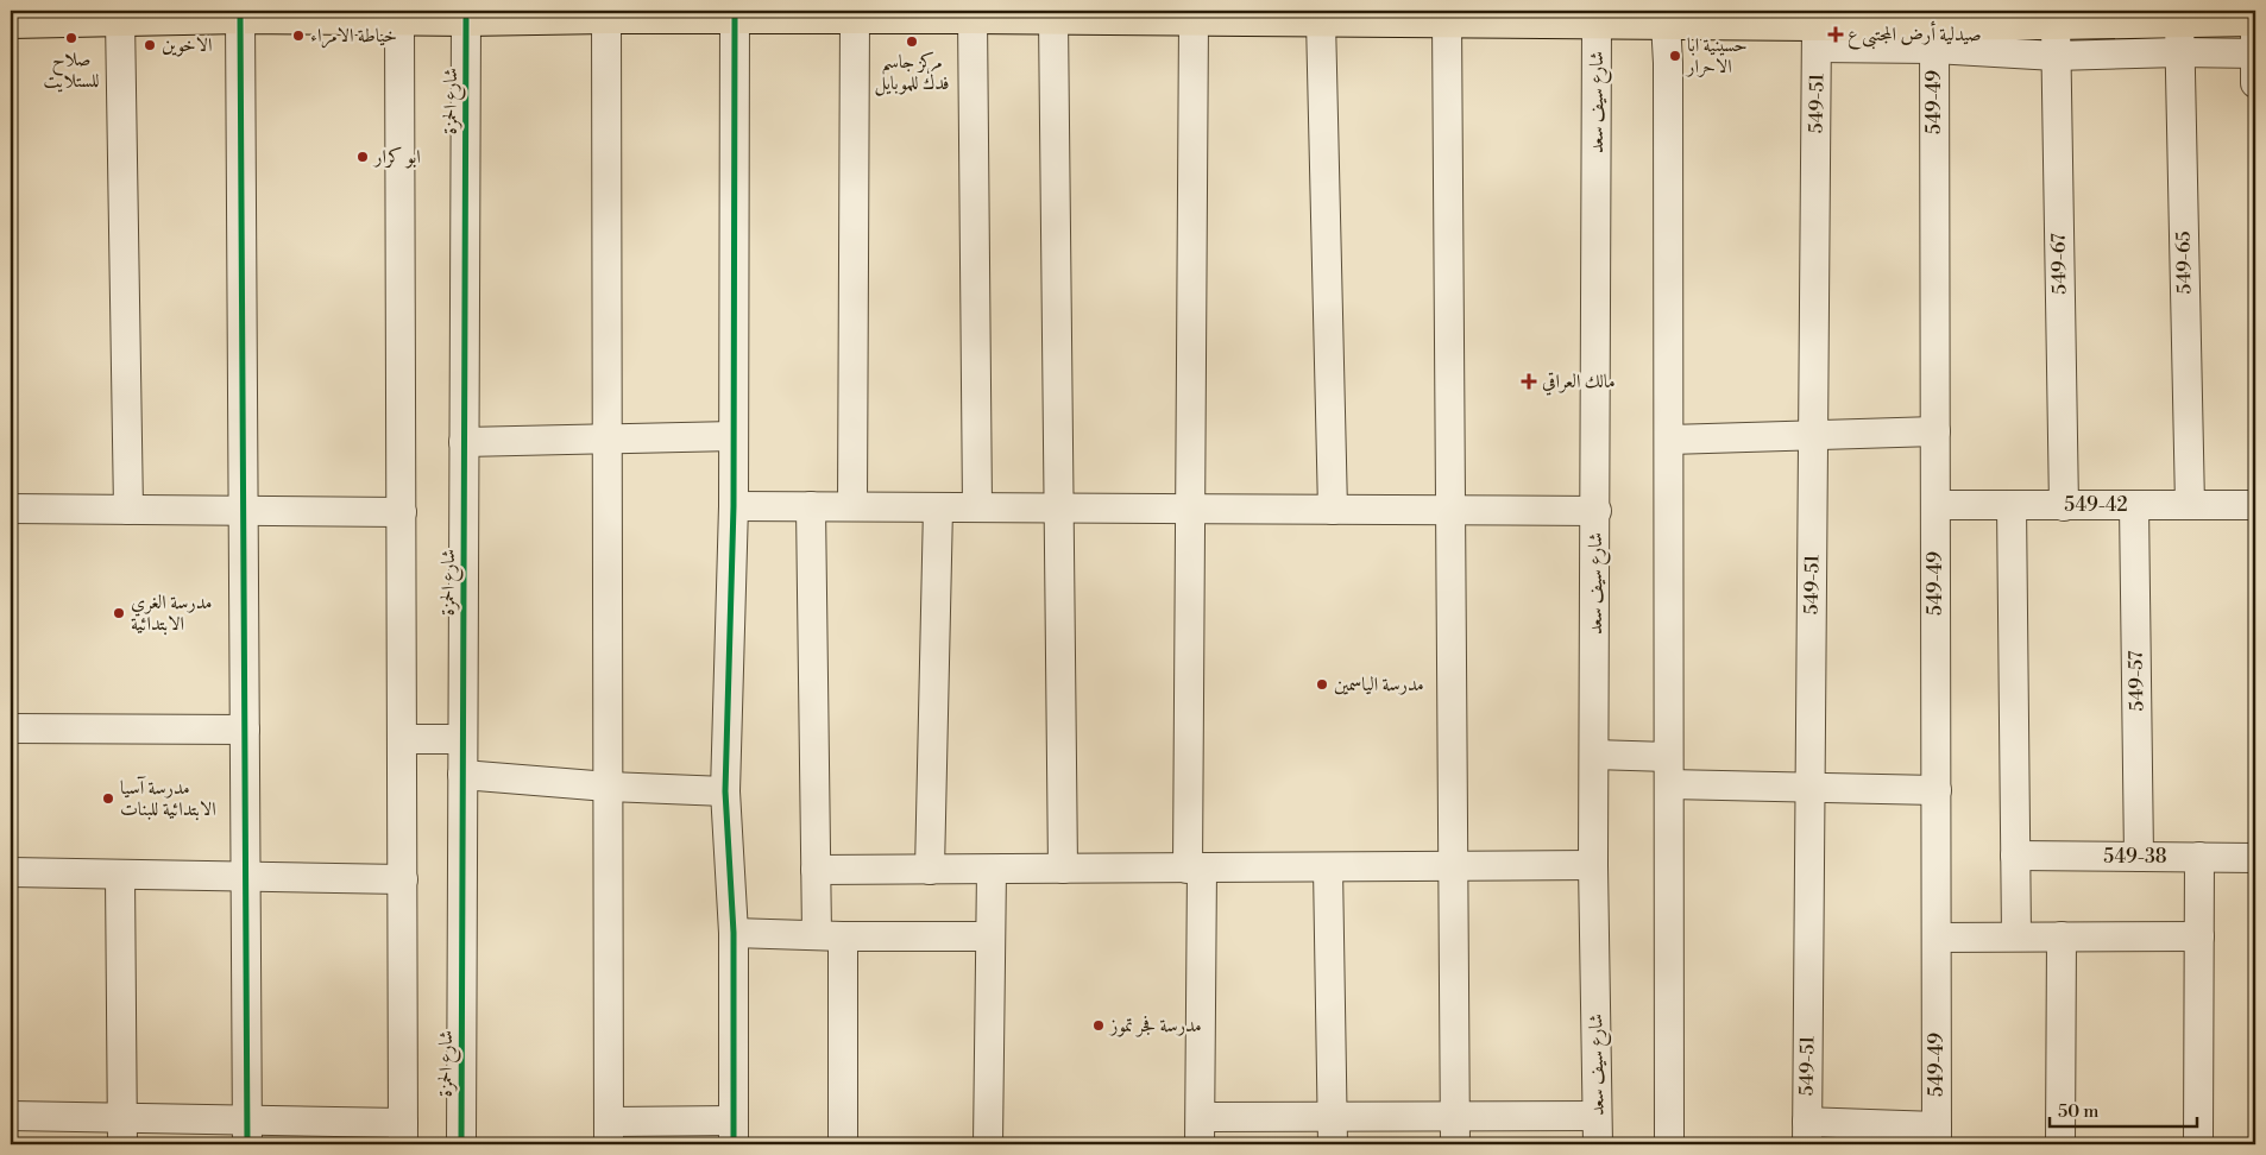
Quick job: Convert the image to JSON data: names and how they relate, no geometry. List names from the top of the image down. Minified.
{"streets":{"street":["شارع الحمزة","شارع سيف سعد","549-49","549-51","549-65","549-67","549-42","549-57","549-38"]},"crossings":[["549-49","549-42"],["549-65","549-42"],["549-67","549-42"],["549-42","549-57"],["549-57","549-38"]],"places":{"health":["صيدلية أرض المجتبى ع","مالك العراقي"],"other":["خياطة الامراء","صلاح للستلايت","مركز جاسم فدك للموبايل","الاخوين","حسينية ابا الاحرار","ابو كرار","مدرسة الغري الابتدائية","مدرسة الياسمين","مدرسة آسيا الابتدائية للبنات","مدرسة فجر تموز"]},"scale_bar":"50 m"}
